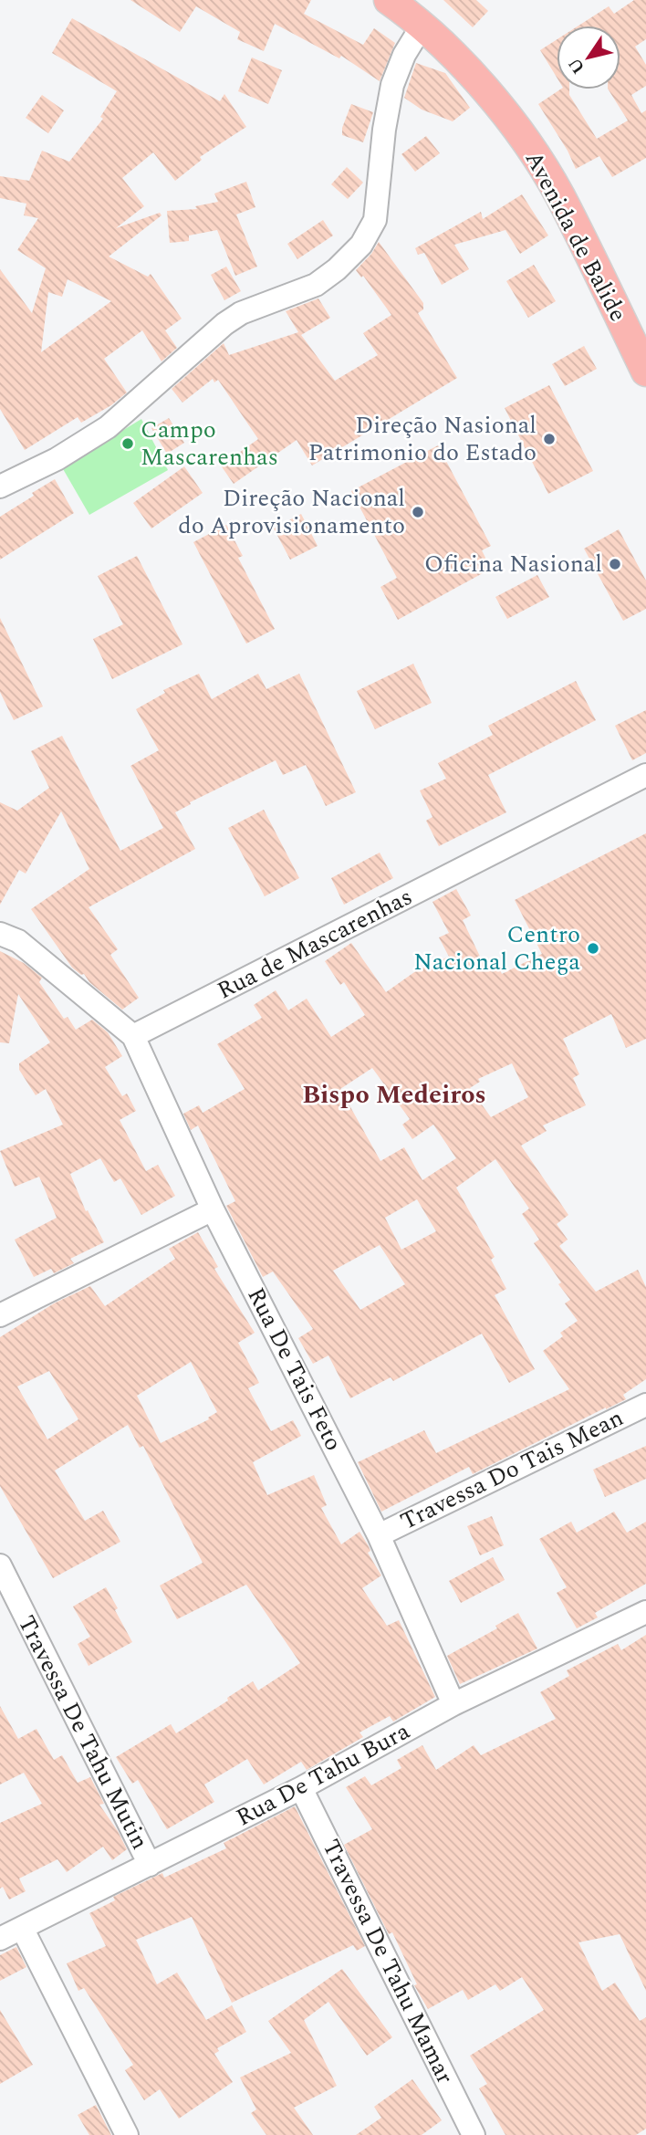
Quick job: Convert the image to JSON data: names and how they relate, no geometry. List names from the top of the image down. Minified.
{"streets":{"main road":["Avenida de Balide"],"street":["Rua de Mascarenhas","Rua De Tais Feto","Travessa Do Tais Mean","Travessa De Tahu Mutin","Rua De Tahu Bura","Travessa De Tahu Mamar"]},"crossings":[["Rua de Mascarenhas","Rua De Tais Feto"],["Rua De Tais Feto","Travessa Do Tais Mean"],["Rua De Tais Feto","Rua De Tahu Bura"],["Travessa De Tahu Mutin","Rua De Tahu Bura"],["Rua De Tahu Bura","Travessa De Tahu Mamar"]],"districts":["Bispo Medeiros"],"places":["Direção Nasional Patrimonio do Estado","Campo Mascarenhas","Direção Nacional do Aprovisionamento","Oficina Nasional","Centro Nacional Chega"],"north":"bottom left"}
